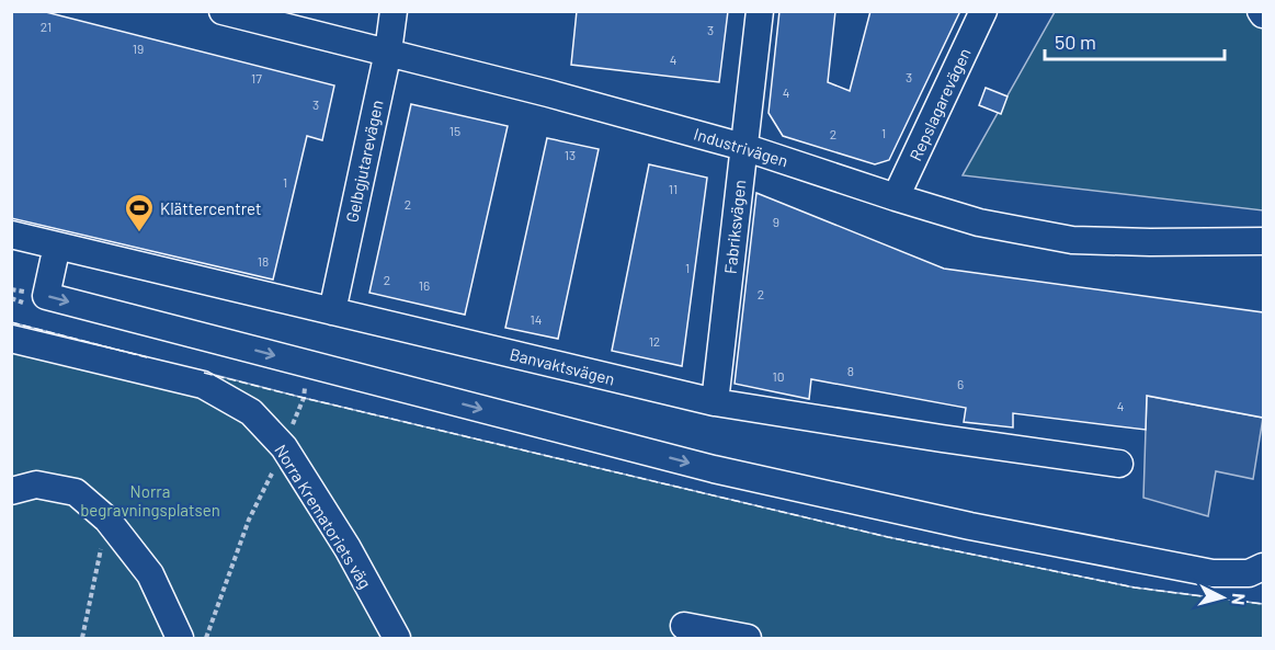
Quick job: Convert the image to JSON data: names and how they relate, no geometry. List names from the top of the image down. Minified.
{"streets":{"street":["Repslagarevägen","Industrivägen","Gelbgjutarevägen","Fabriksvägen","Banvaktsvägen","Norra Krematoriets väg"]},"crossings":[["Repslagarevägen","Industrivägen"],["Industrivägen","Gelbgjutarevägen"],["Industrivägen","Fabriksvägen"],["Gelbgjutarevägen","Banvaktsvägen"],["Fabriksvägen","Banvaktsvägen"]],"parks":["Norra begravningsplatsen"],"places":{"sports":["Klättercentret"]},"house_numbers":["21","3","19","4","3","17","4","3","15","1","2","13","1","11","2","9","18","1","2","16","2","14","12","8","10","6","4"],"scale_bar":"50 m","north":"right"}
